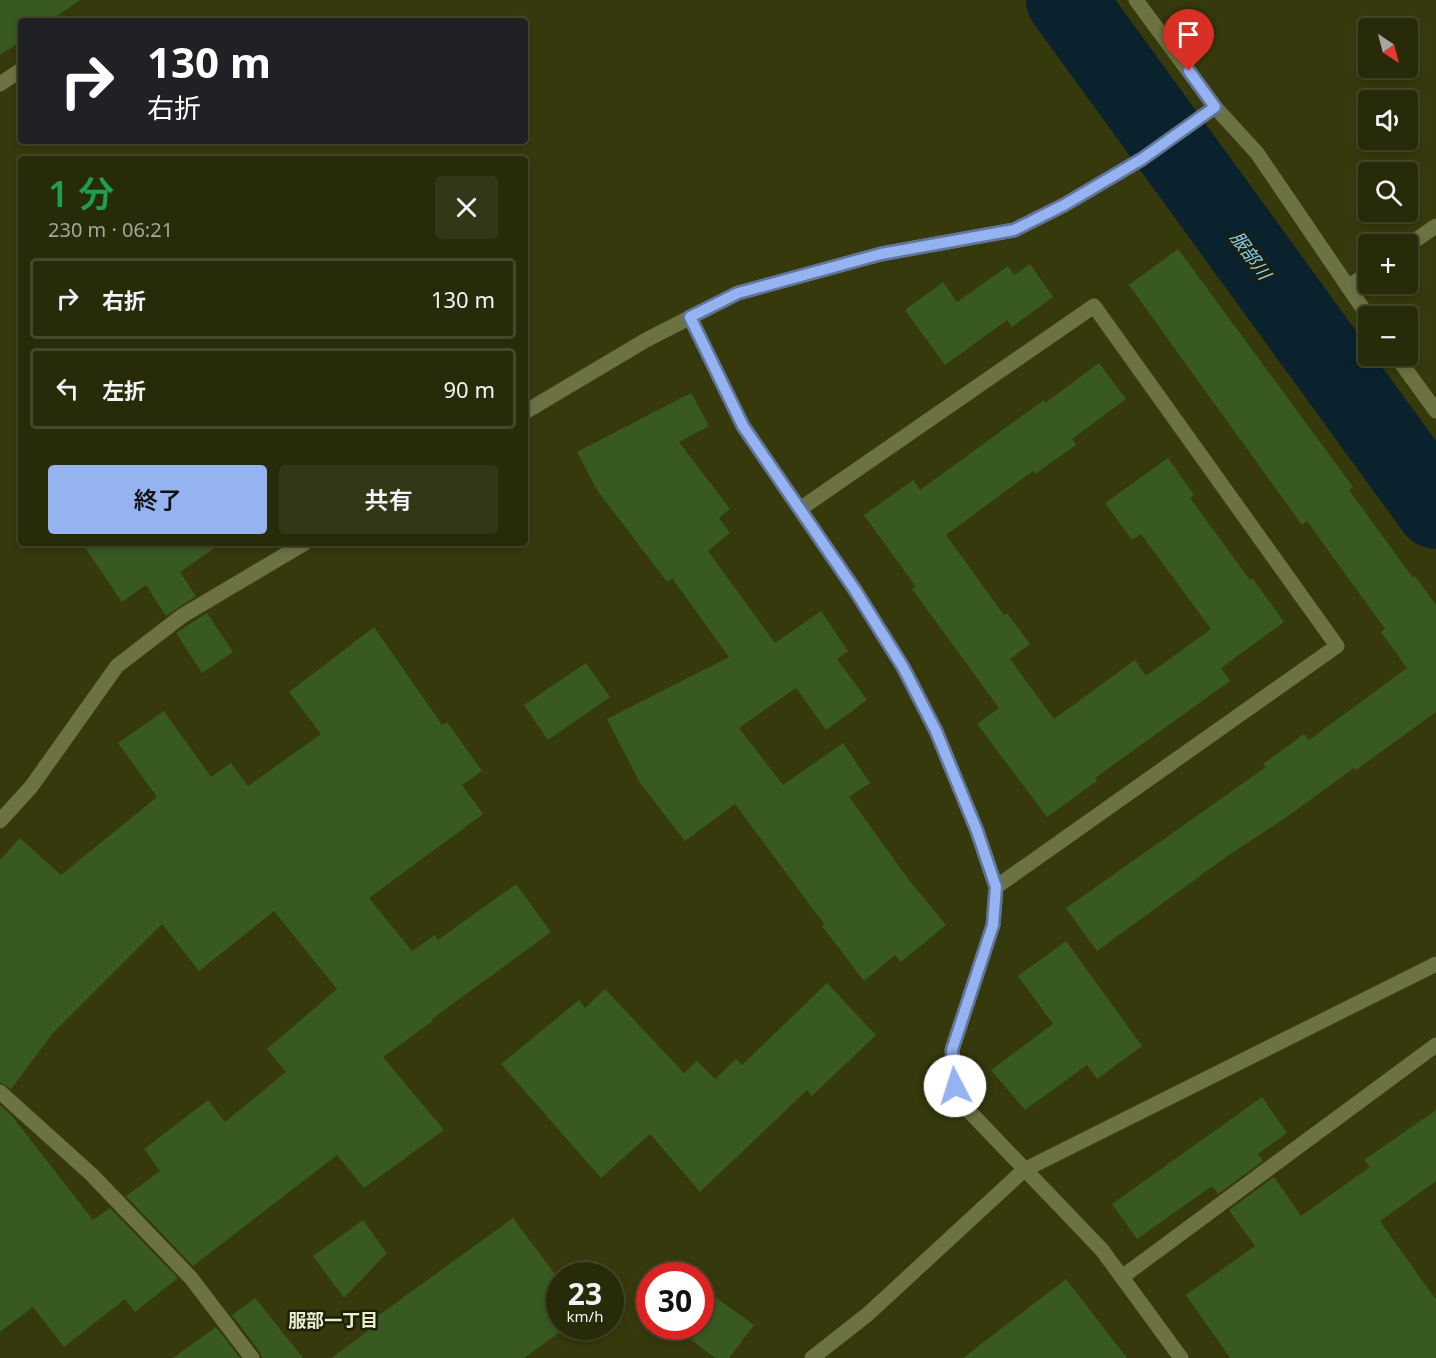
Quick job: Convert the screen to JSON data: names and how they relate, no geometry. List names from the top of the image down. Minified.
{"districts":["服部一丁目"],"water":["服部川"],"north":"bottom right","page":{"map_buttons":["+","−"],"turn":["130 m","右折"],"heading":["1 分","230 m · 06:21"],"list":[{"name":"右折","value":"130 m"},{"name":"左折","value":"90 m"}],"buttons":["終了","共有"],"speed":"23 km/h","limit":"30"}}
